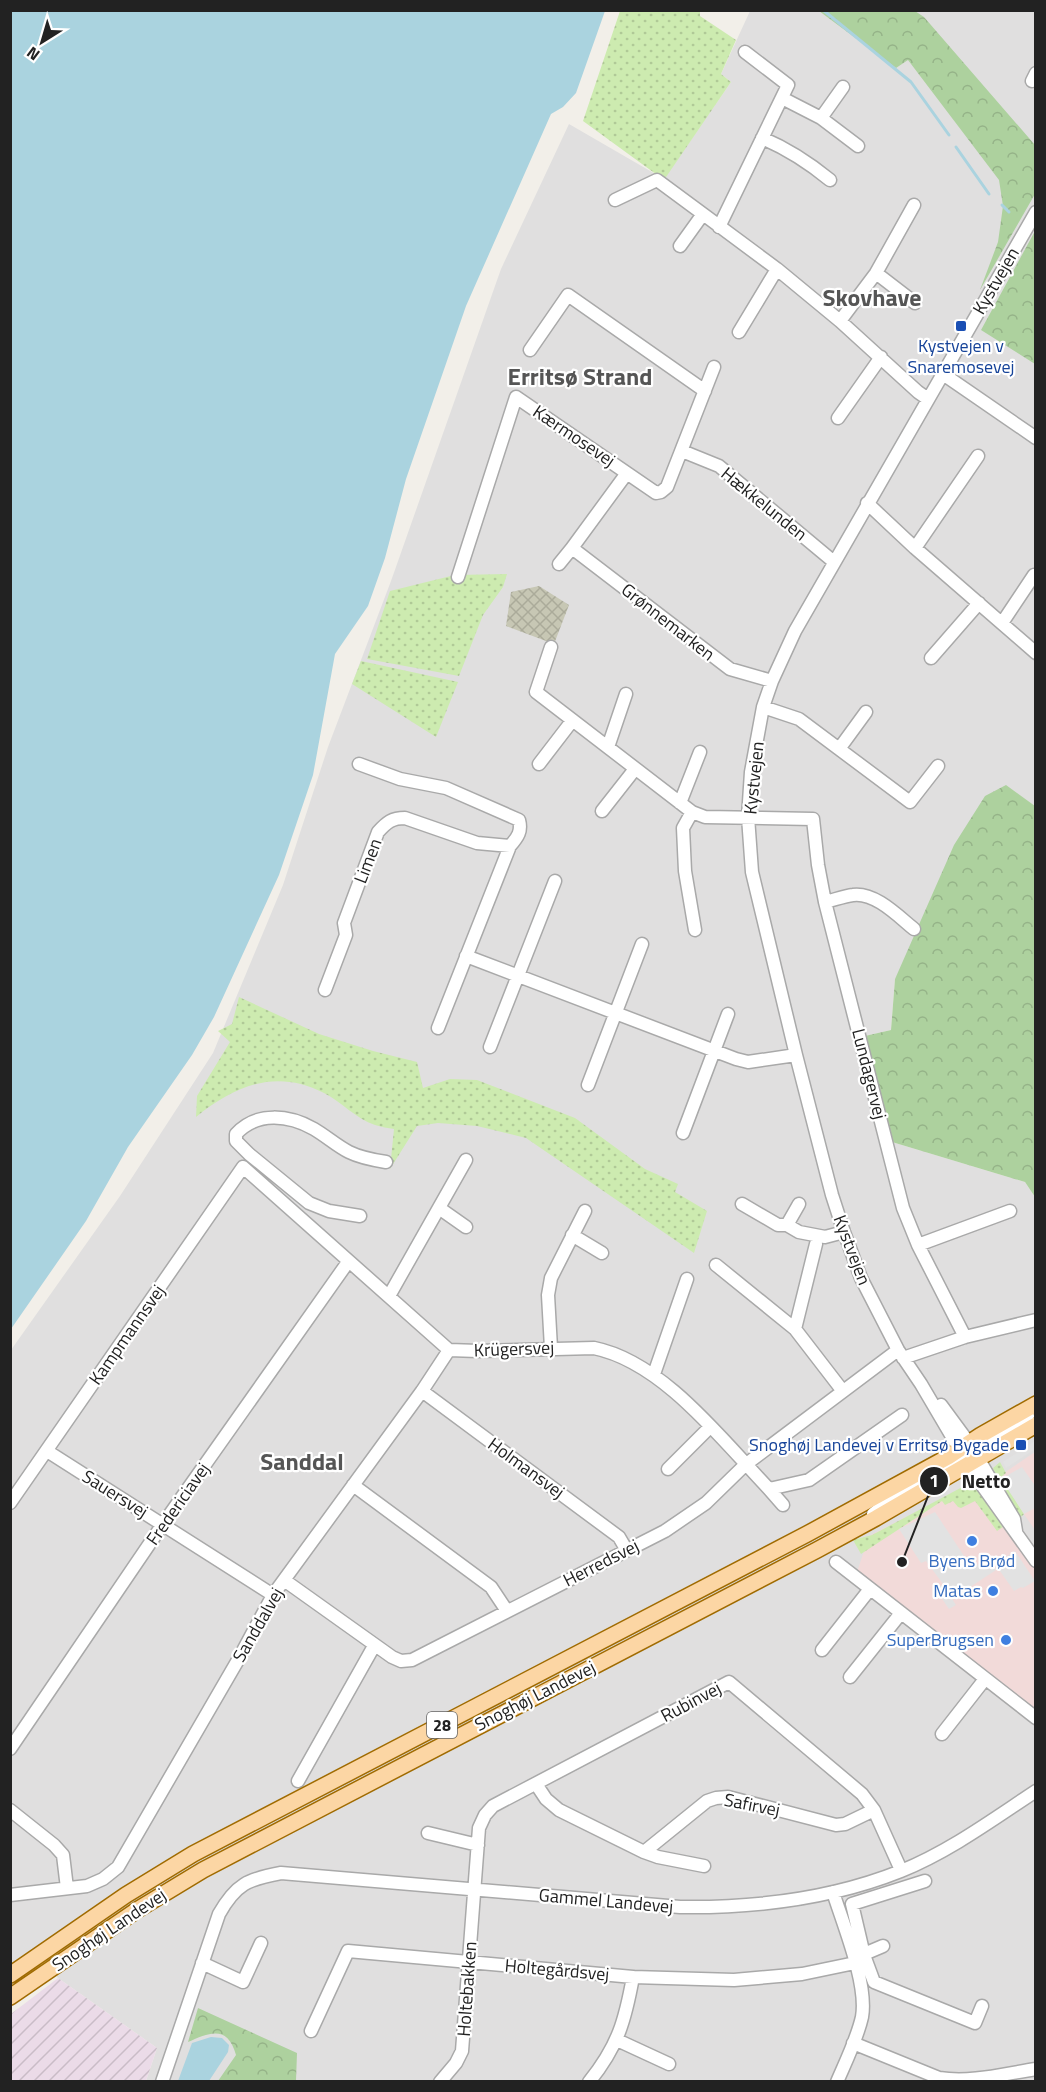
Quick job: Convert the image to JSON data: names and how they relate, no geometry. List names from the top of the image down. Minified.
{"streets":{"main road":["Snoghøj Landevej","28"],"street":["Kystvejen","Kærmosevej","Hækkelunden","Grønnemarken","Limen","Lundagervej","Kampmannsvej","Krügersvej","Holmansvej","Sauersvej","Fredericiavej","Herredsvej","Sanddalvej","Rubinvej","Safirvej","Gammel Landevej","Holtegårdsvej","Holtebakken"]},"crossings":[["Kystvejen","Hækkelunden"],["Kystvejen","Grønnemarken"],["Kystvejen","Lundagervej"],["Kystvejen","Herredsvej"],["Kystvejen","Snoghøj Landevej"],["Kærmosevej","Hækkelunden"],["Lundagervej","Herredsvej"],["Kampmannsvej","Krügersvej"],["Kampmannsvej","Sauersvej"],["Krügersvej","Fredericiavej"],["Krügersvej","Herredsvej"],["Krügersvej","Sanddalvej"],["Holmansvej","Herredsvej"],["Holmansvej","Sanddalvej"],["Sauersvej","Fredericiavej"],["Sauersvej","Sanddalvej"],["Herredsvej","Sanddalvej"],["Rubinvej","Safirvej"],["Rubinvej","Gammel Landevej"],["Rubinvej","Holtebakken"],["Gammel Landevej","Holtebakken"],["Holtegårdsvej","Holtebakken"]],"districts":["Skovhave","Erritsø Strand","Sanddal"],"places":{"transit":["Kystvejen v Snaremosevej","Snoghøj Landevej v Erritsø Bygade"],"other":["Byens Brød","Netto","Matas","SuperBrugsen"]},"north":"bottom left"}
